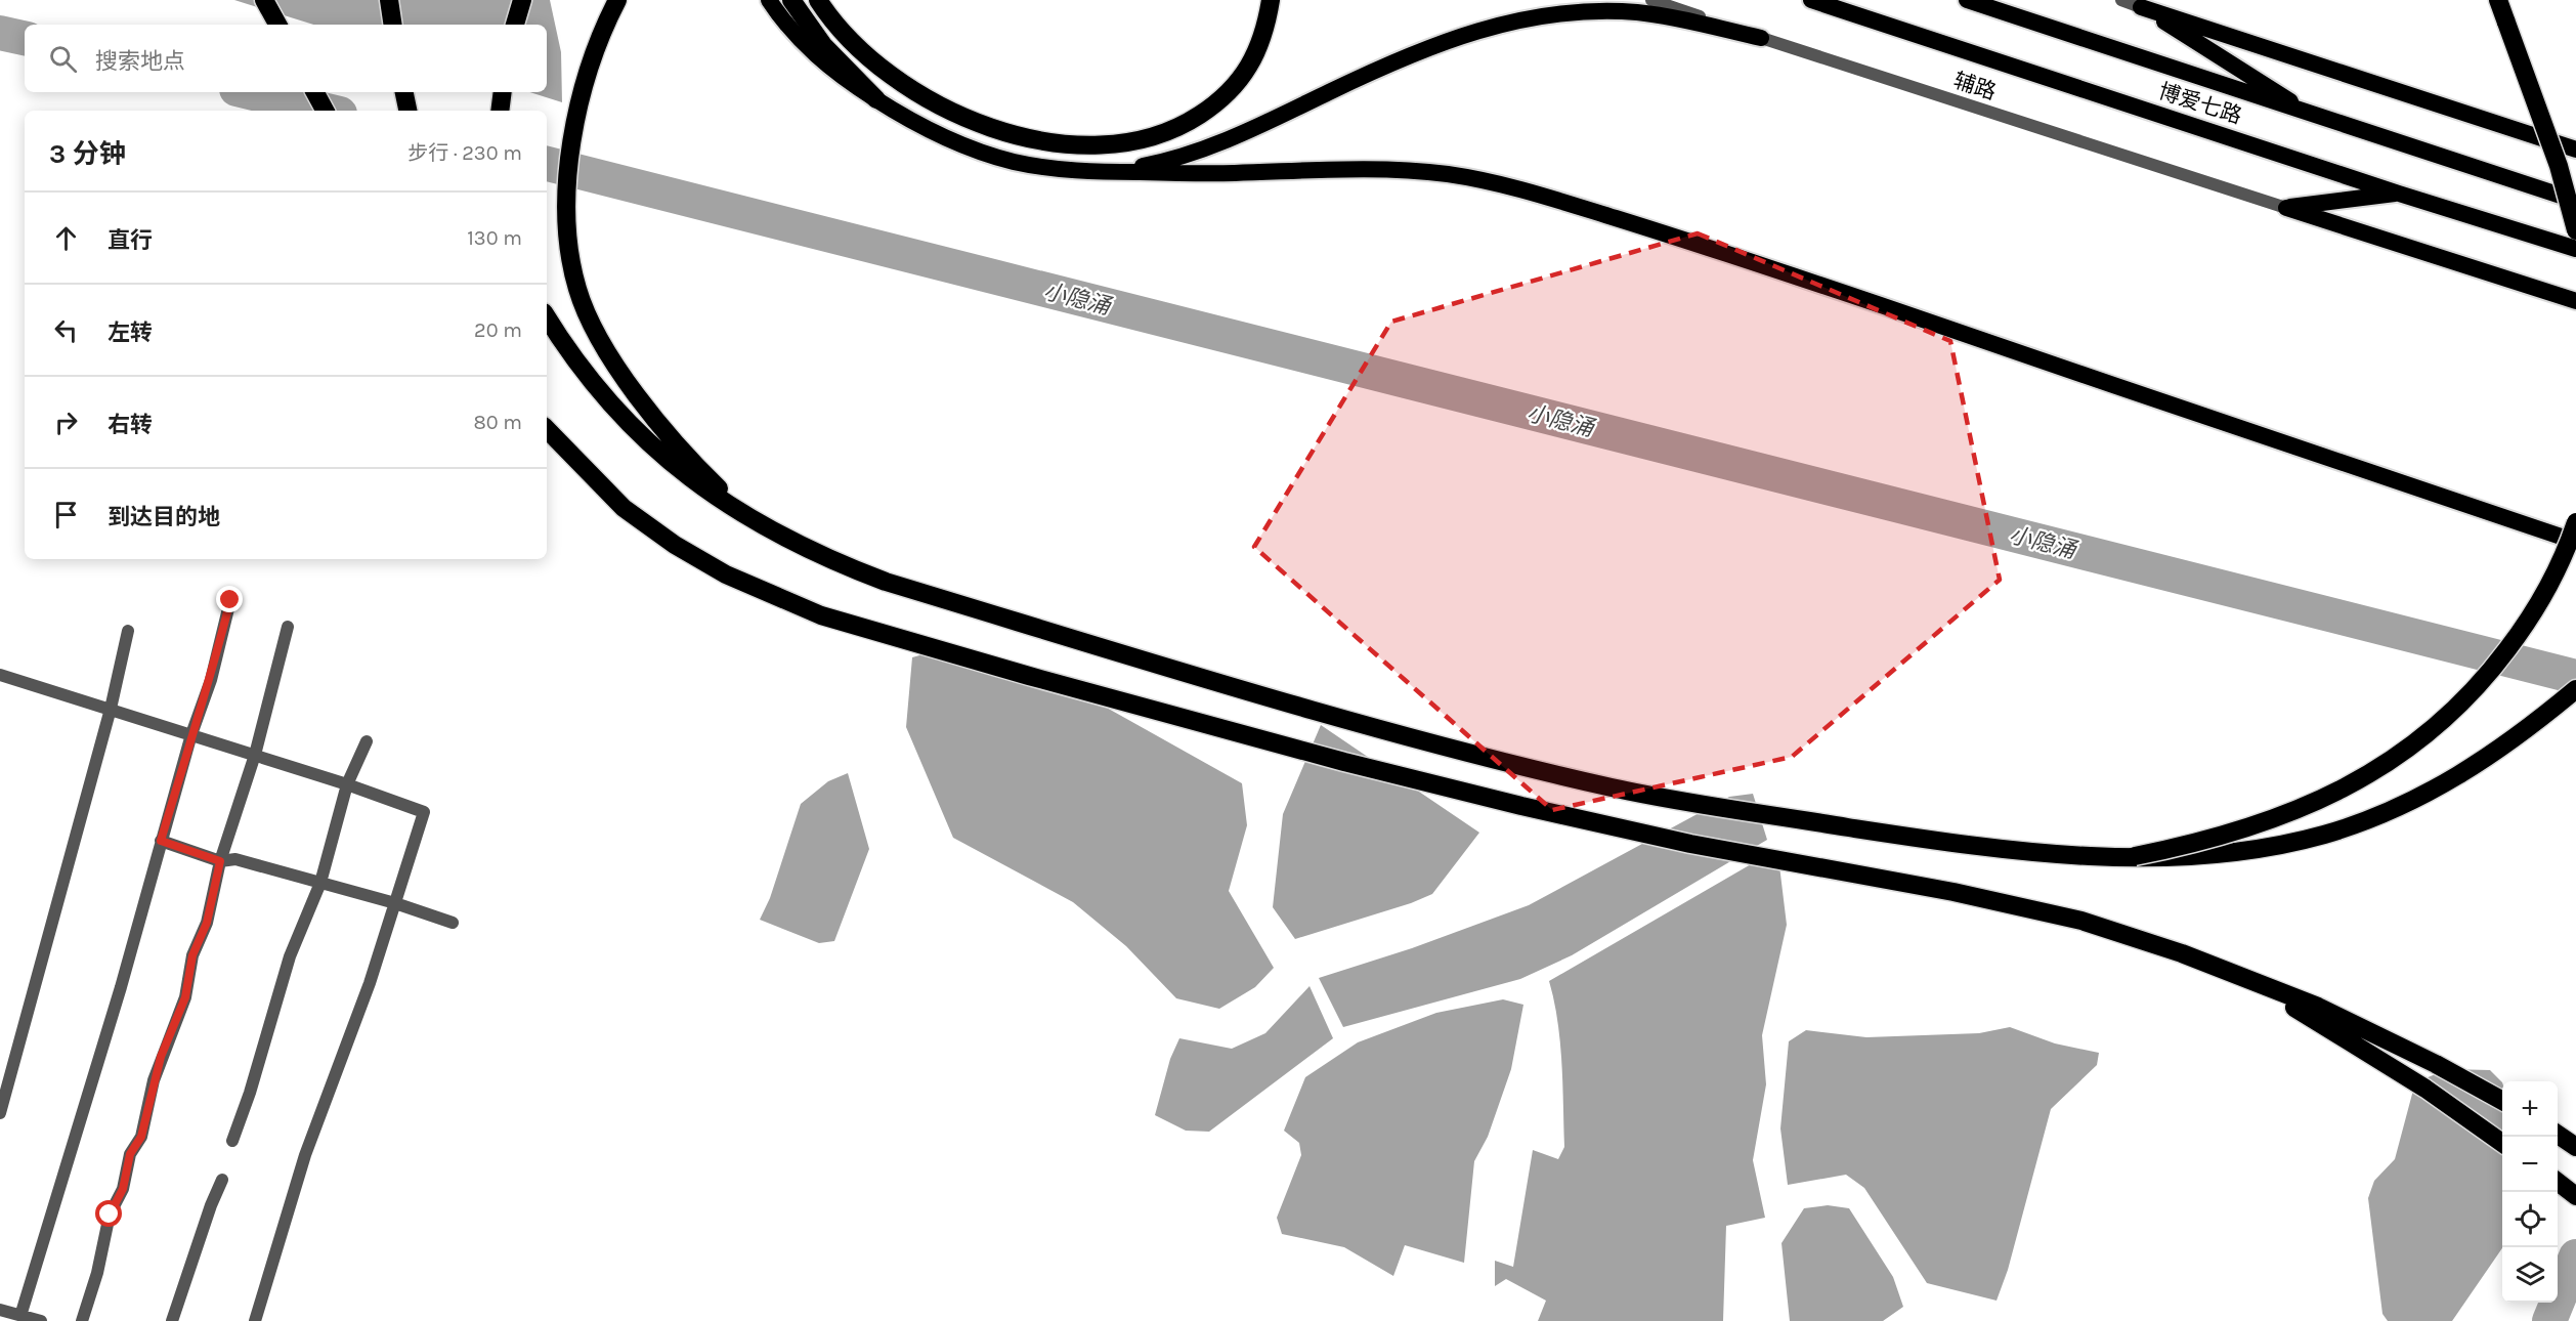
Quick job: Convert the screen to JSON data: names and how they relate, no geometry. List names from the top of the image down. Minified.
{"streets":{"highway":["博爱七路"],"street":["辅路"]},"water":["小隐涌"],"page":{"search":"搜索地点","heading":["3 分钟","步行 · 230 m"],"list":[["直行","130 m"],["左转","20 m"],["右转","80 m"],"到达目的地"],"map_buttons":["+","−"]}}
